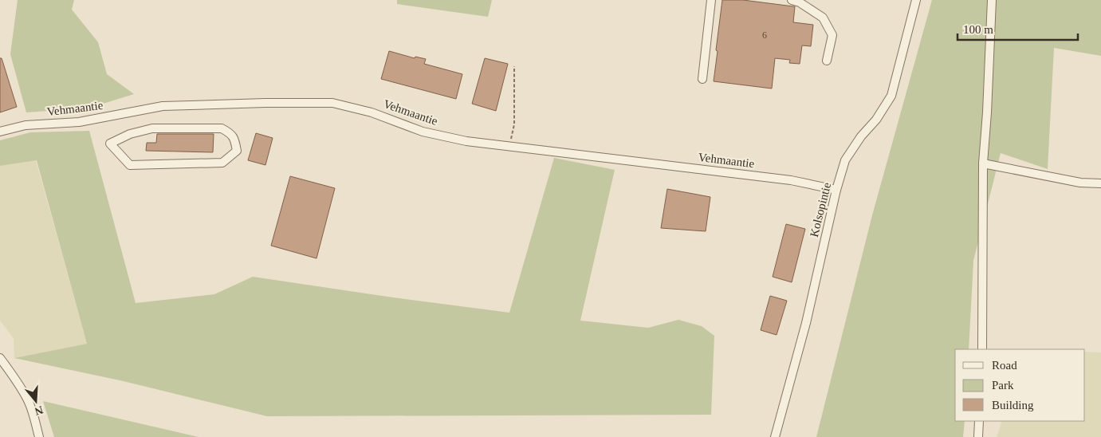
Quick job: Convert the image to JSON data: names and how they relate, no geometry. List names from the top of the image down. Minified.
{"streets":{"street":["Vehmaantie","Kolsopintie"]},"crossings":[["Vehmaantie","Kolsopintie"]],"house_numbers":["6"],"legend":["Road","Park","Building"],"scale_bar":"100 m","north":"bottom"}
